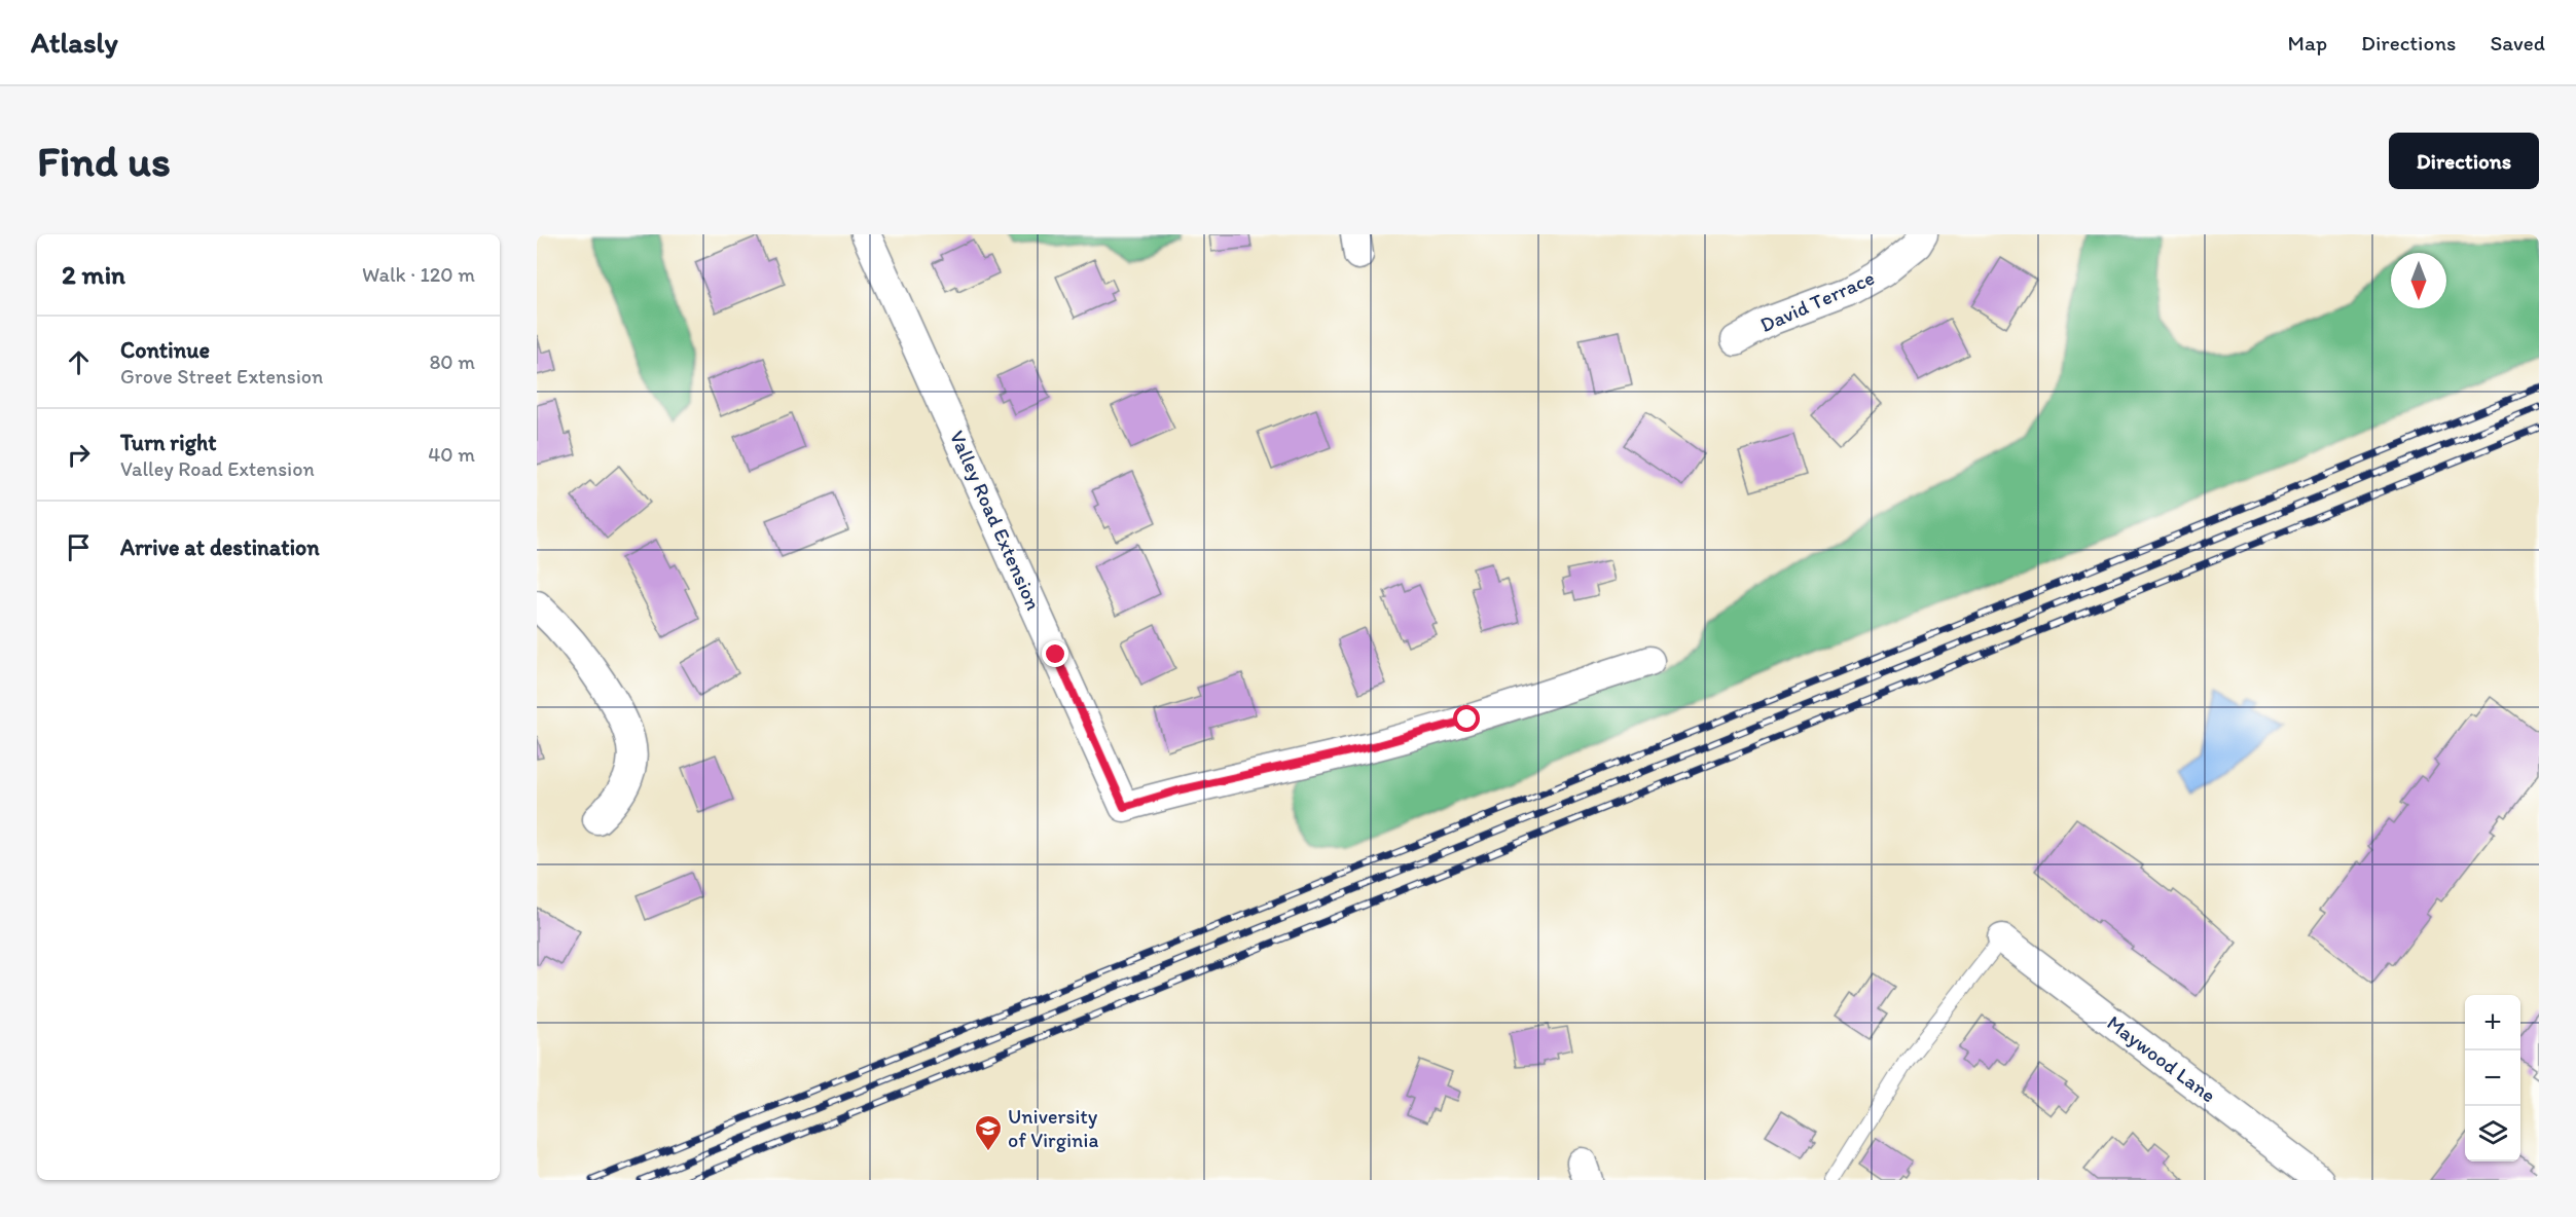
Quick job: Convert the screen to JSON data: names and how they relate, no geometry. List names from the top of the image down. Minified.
{"streets":{"street":["David Terrace","Valley Road Extension","Maywood Lane"]},"places":{"school or university":["University of Virginia"]},"north":"bottom","page":{"header":"Atlasly","nav":["Map","Directions","Saved"],"buttons":"Directions","title":"Find us","heading":["2 min","Walk · 120 m"],"list":[["Continue","Grove Street Extension","80 m"],["Turn right","Valley Road Extension","40 m"],"Arrive at destination"],"map_buttons":["+","−"]}}
